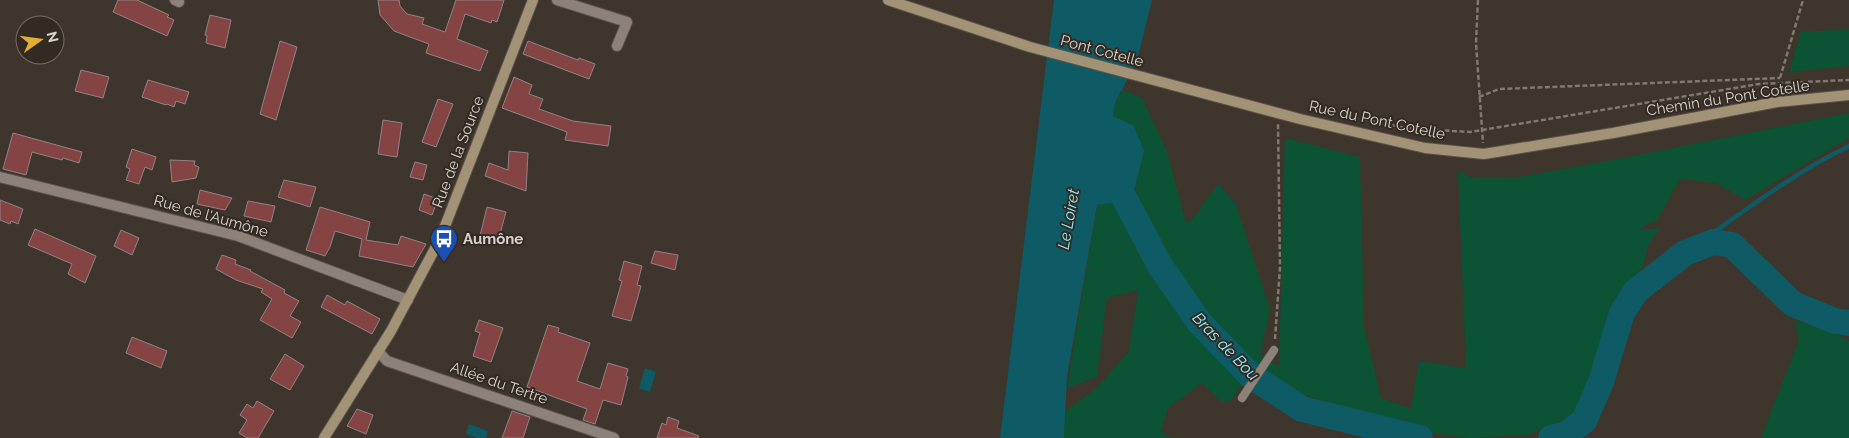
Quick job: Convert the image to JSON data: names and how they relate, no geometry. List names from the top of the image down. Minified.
{"streets":{"street":["Pont Cotelle","Chemin du Pont Cotelle","Rue du Pont Cotelle","Rue de la Source","Rue de l'Aumône","Allée du Tertre"]},"crossings":[["Pont Cotelle","Rue du Pont Cotelle"],["Chemin du Pont Cotelle","Rue du Pont Cotelle"],["Rue de la Source","Rue de l'Aumône"],["Rue de la Source","Allée du Tertre"]],"water":["Le Loiret","Bras de Bou"],"places":{"bus stop":["Aumône"]},"north":"right"}
